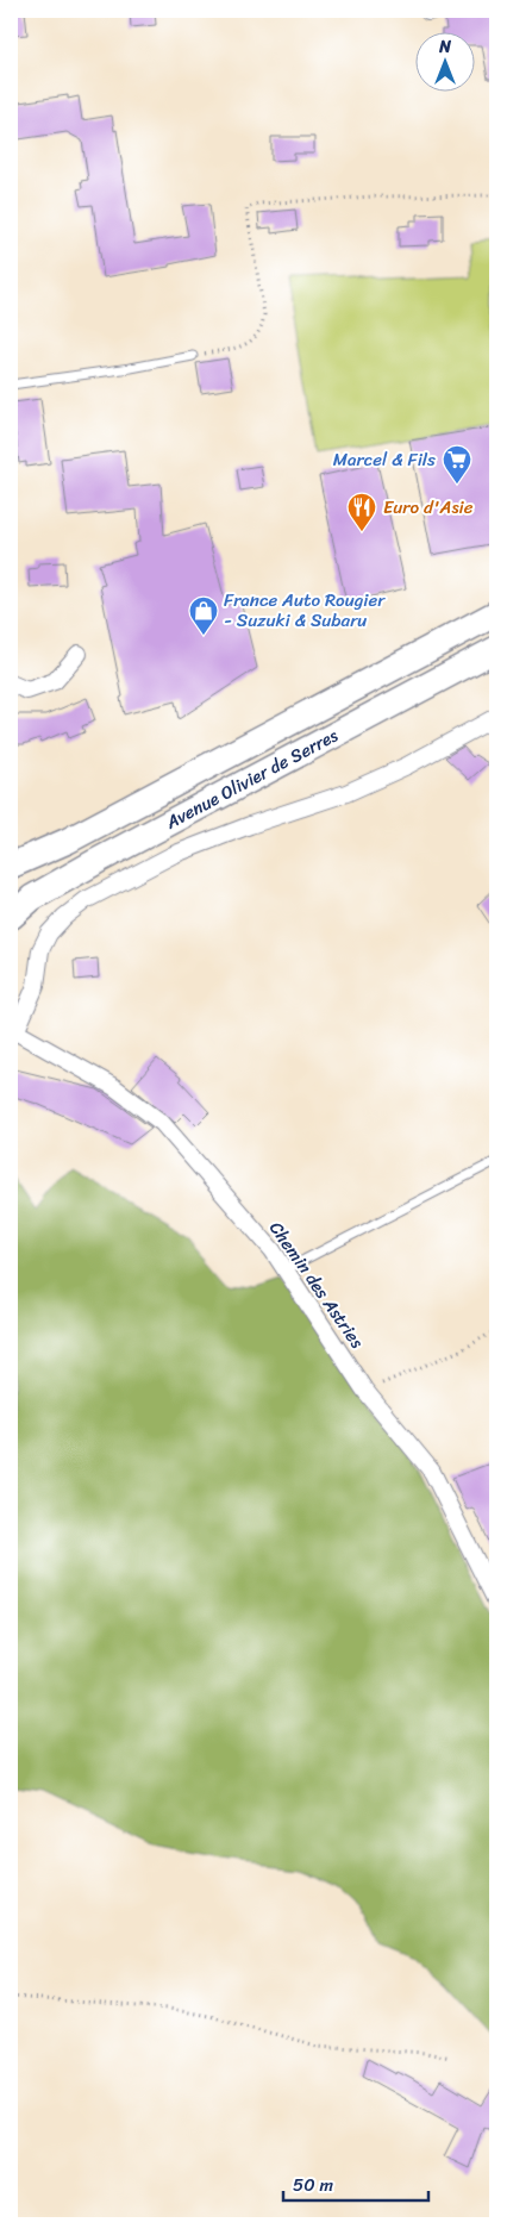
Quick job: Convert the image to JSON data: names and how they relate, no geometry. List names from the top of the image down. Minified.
{"streets":{"main road":["Avenue Olivier de Serres"],"street":["Chemin des Astries"]},"places":{"supermarket":["Marcel & Fils"],"restaurant":["Euro d'Asie"],"shop":["France Auto Rougier - Suzuki & Subaru"]},"scale_bar":"50 m","north":"top"}
